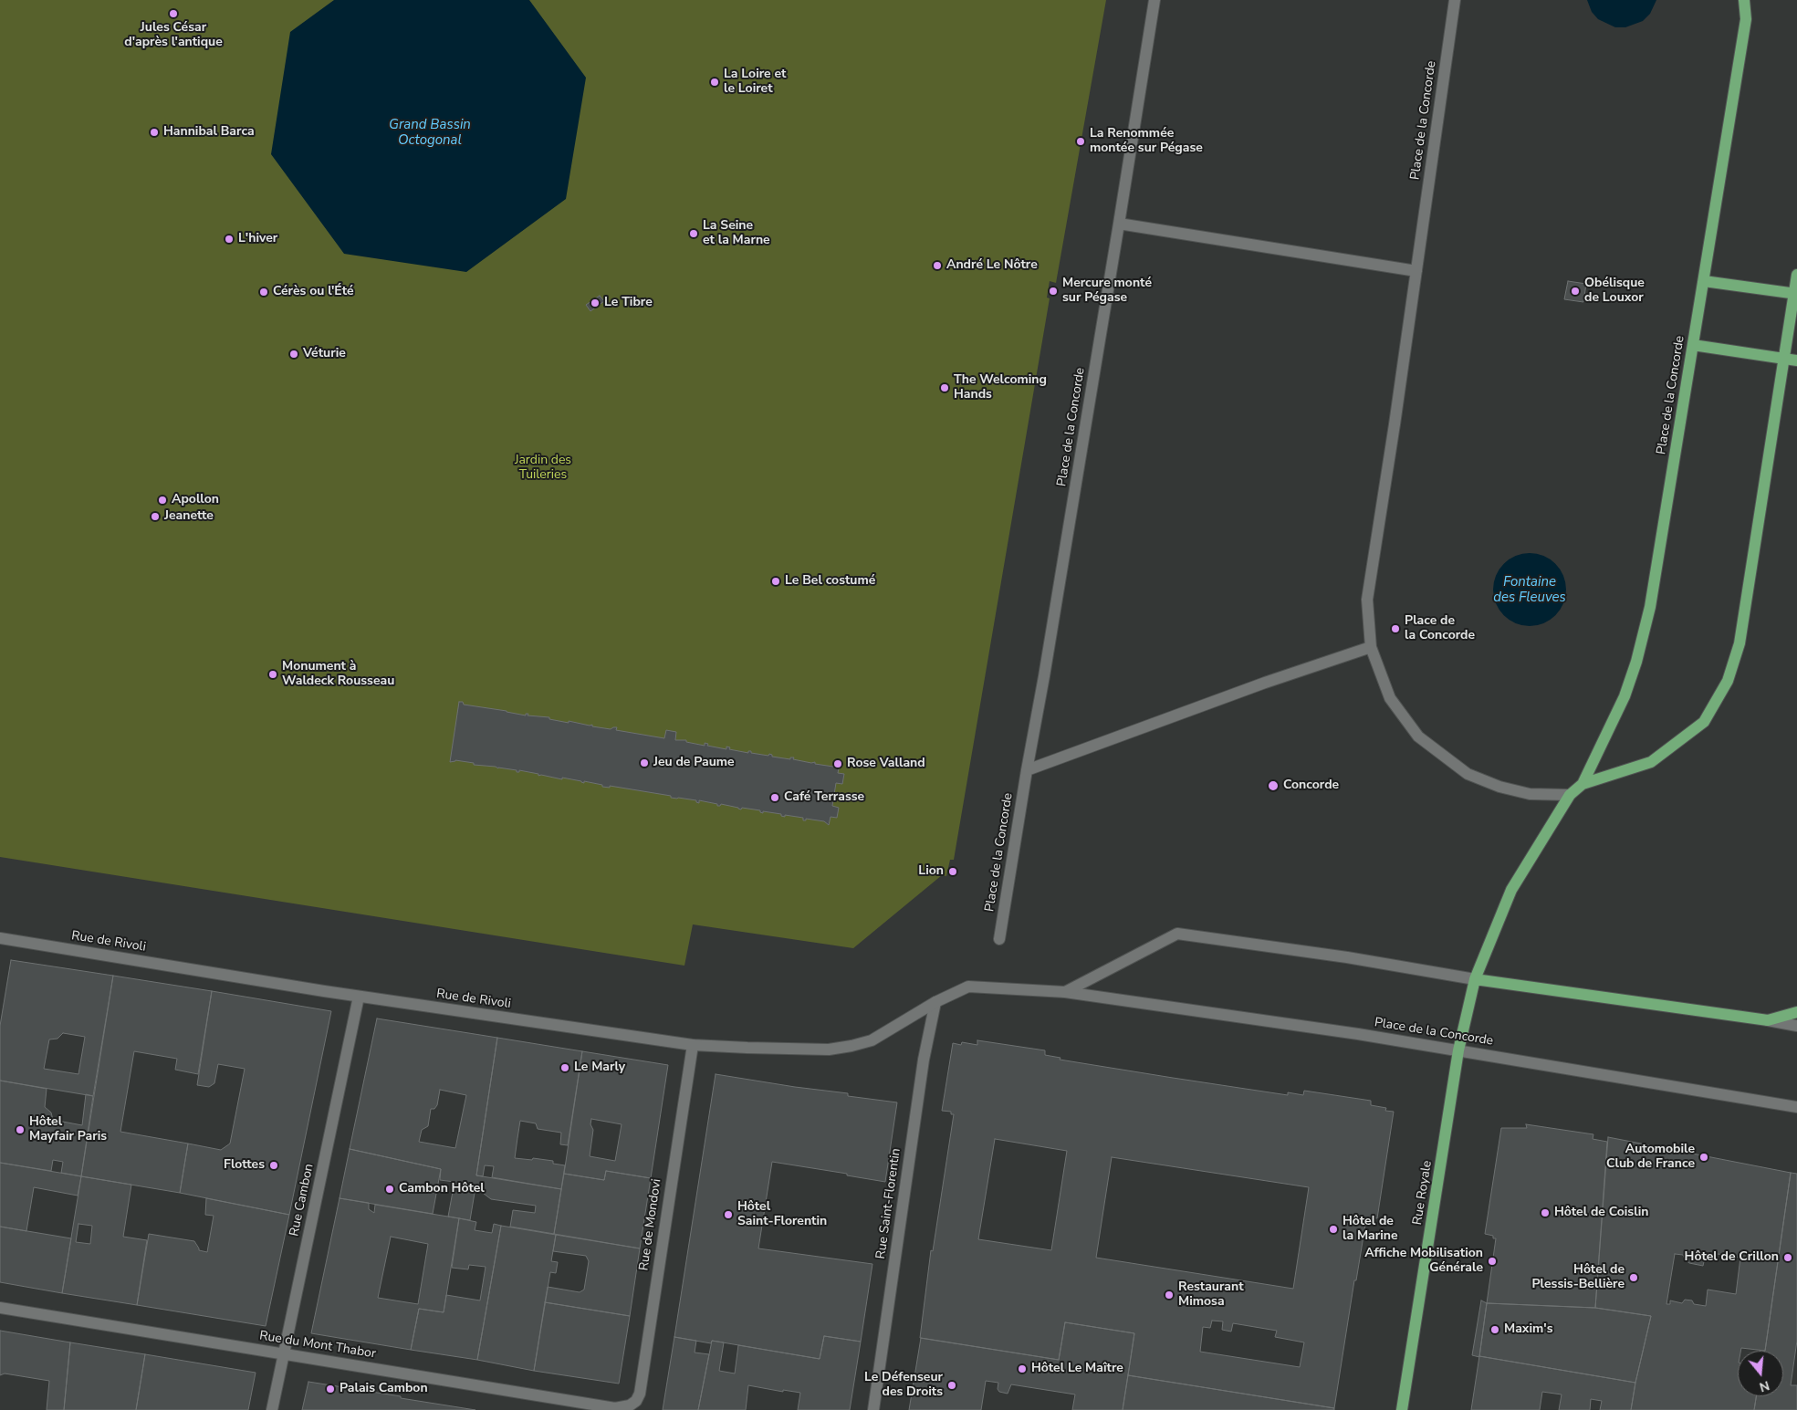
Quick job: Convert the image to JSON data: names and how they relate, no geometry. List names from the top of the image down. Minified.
{"streets":{"main road":["Place de la Concorde","Rue Royale"],"street":["Rue de Rivoli","Rue Cambon","Rue Saint-Florentin","Rue de Mondovi","Rue du Mont Thabor"]},"crossings":[["Place de la Concorde","Rue de Rivoli"],["Place de la Concorde","Rue Royale"],["Place de la Concorde","Rue Saint-Florentin"],["Rue de Rivoli","Rue Cambon"],["Rue de Rivoli","Rue Saint-Florentin"],["Rue de Rivoli","Rue de Mondovi"],["Rue Cambon","Rue du Mont Thabor"],["Rue de Mondovi","Rue du Mont Thabor"]],"water":["Grand Bassin Octogonal","Fontaine des Fleuves"],"parks":["Jardin des Tuileries"],"places":["Jules César d'après l'antique","La Loire et le Loiret","Hannibal Barca","La Renommée montée sur Pégase","La Seine et la Marne","L'hiver","André Le Nôtre","Mercure monté sur Pégase","Obélisque de Louxor","Cérès ou l'Été","Le Tibre","Véturie","The Welcoming Hands","Apollon","Jeanette","Le Bel costumé","Place de la Concorde","Monument à Waldeck Rousseau","Jeu de Paume","Rose Valland","Concorde","Café Terrasse","Lion","Le Marly","Hôtel Mayfair Paris","Automobile Club de France","Flottes","Cambon Hôtel","Hôtel de Coislin","Hôtel Saint-Florentin","Hôtel de la Marine","Hôtel de Crillon","Affiche Mobilisation Générale","Hôtel de Plessis-Bellière","Restaurant Mimosa","Maxim's","Hôtel Le Maître","Le Défenseur des Droits","Palais Cambon"],"north":"bottom"}
